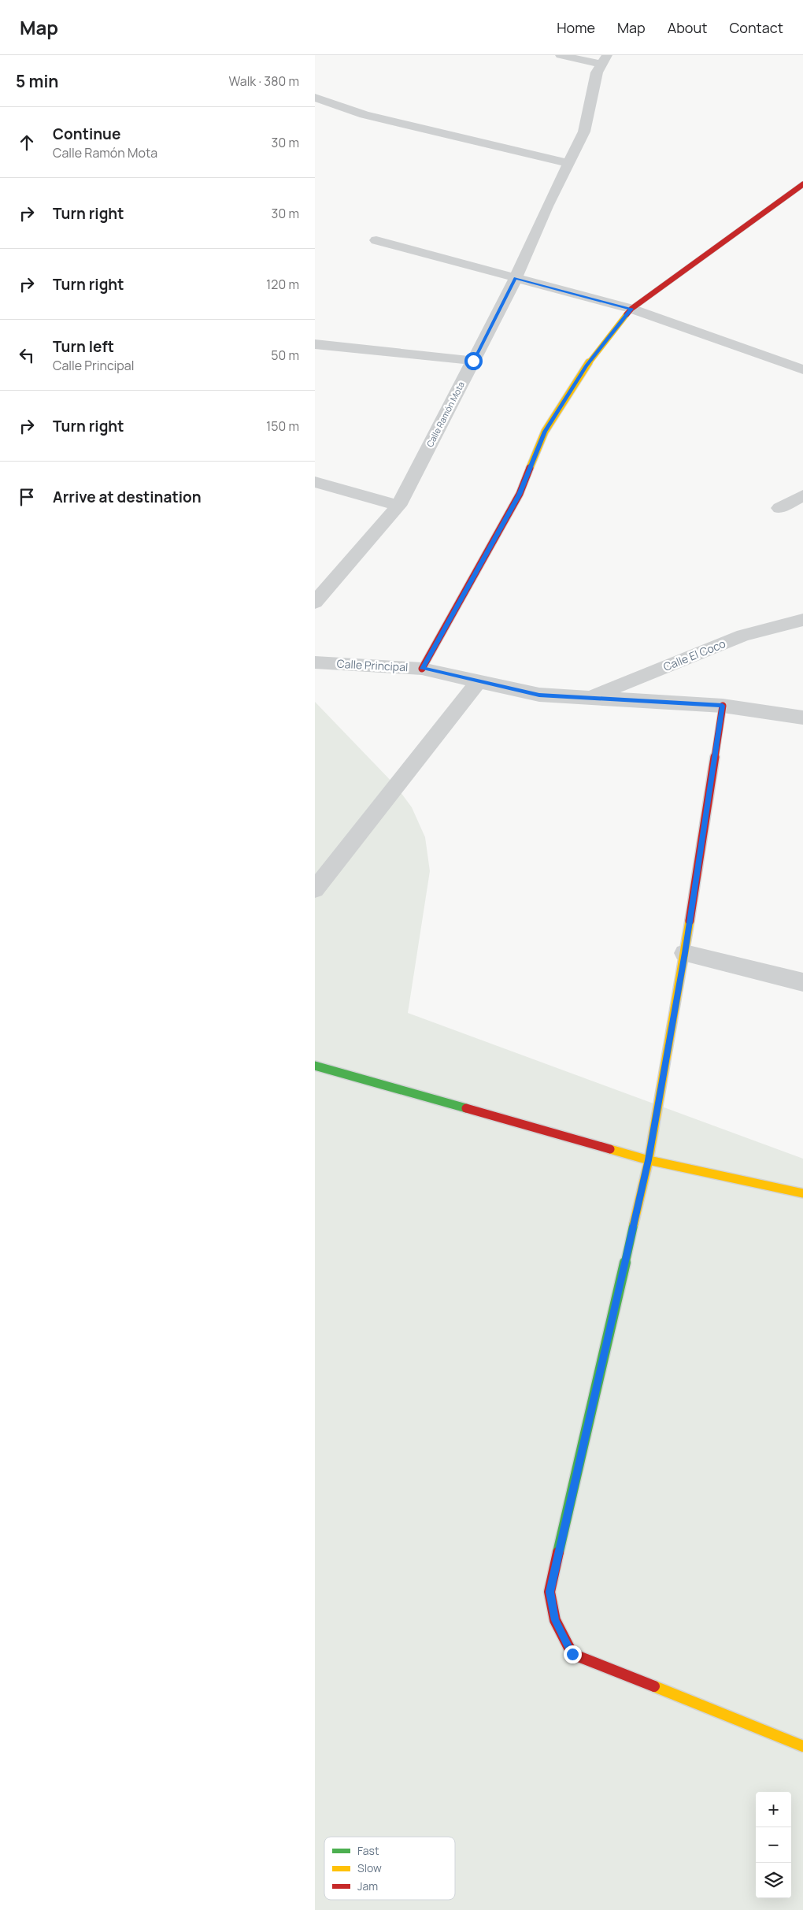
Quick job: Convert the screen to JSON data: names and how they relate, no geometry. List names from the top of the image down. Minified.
{"streets":{"street":["Calle Ramón Mota","Calle El Coco","Calle Principal"]},"crossings":[["Calle El Coco","Calle Principal"]],"legend":["Fast","Slow","Jam"],"page":{"header":"Map","nav":["Home","Map","About","Contact"],"heading":["5 min","Walk · 380 m"],"list":[["Continue","Calle Ramón Mota","30 m"],["Turn right","30 m"],["Turn right","120 m"],["Turn left","Calle Principal","50 m"],["Turn right","150 m"],"Arrive at destination"],"map_buttons":["+","−"]}}
